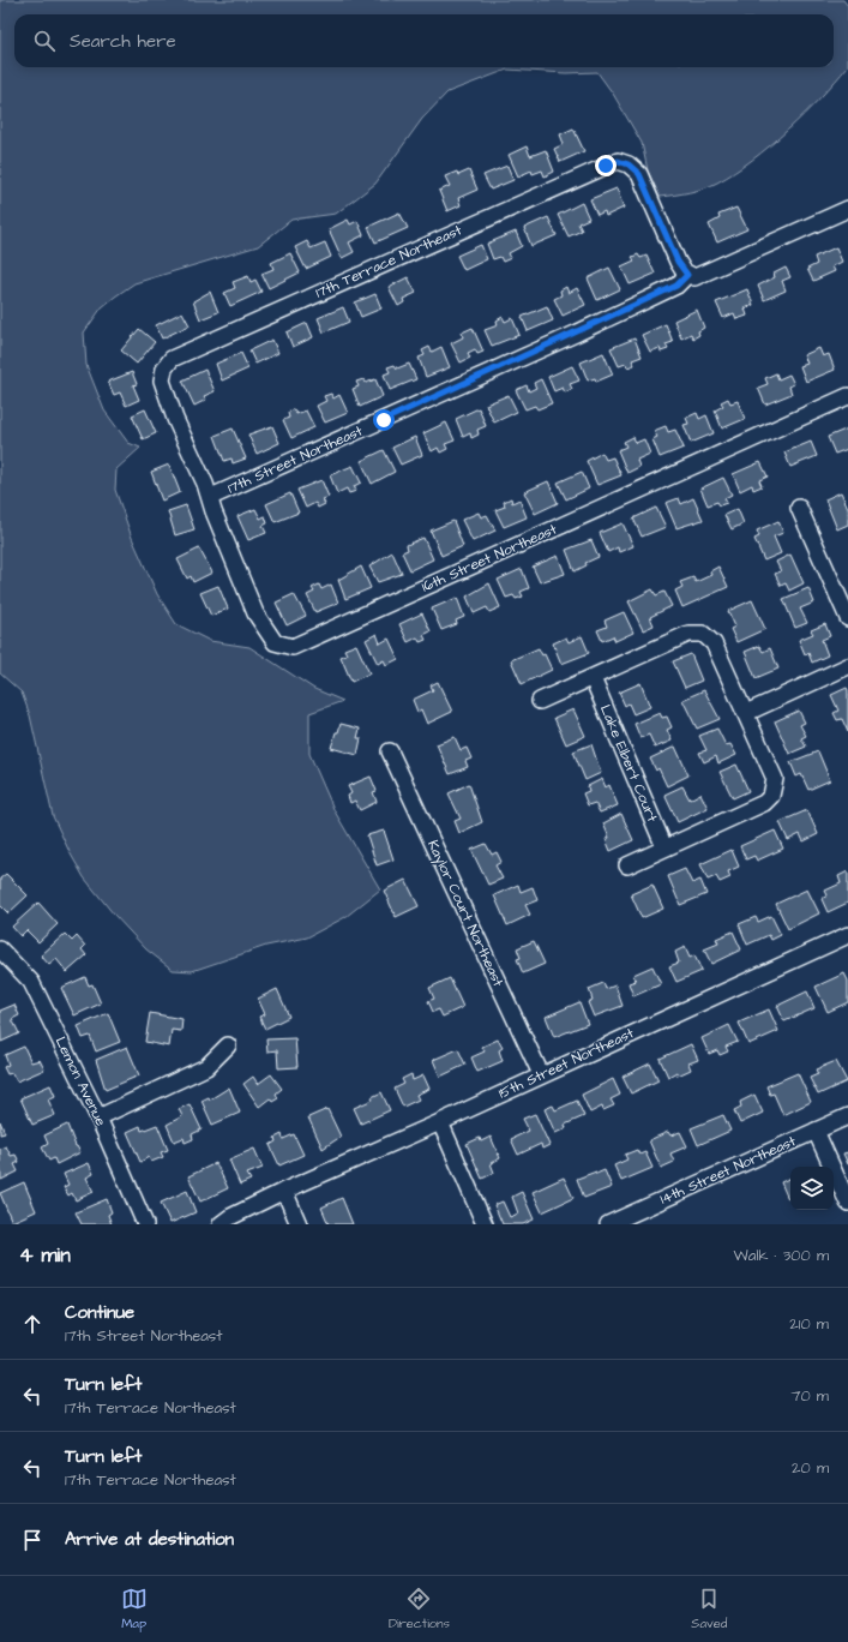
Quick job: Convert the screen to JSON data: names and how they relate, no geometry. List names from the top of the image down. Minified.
{"streets":{"street":["17th Terrace Northeast","17th Street Northeast","16th Street Northeast","Lake Elbert Court","Kaylor Court Northeast","15th Street Northeast","Lemon Avenue","14th Street Northeast"]},"crossings":[["17th Terrace Northeast","17th Street Northeast"],["17th Terrace Northeast","16th Street Northeast"],["17th Street Northeast","16th Street Northeast"],["Kaylor Court Northeast","15th Street Northeast"]],"page":{"search":"Search here","heading":["4 min","Walk · 300 m"],"list":[["Continue","17th Street Northeast","210 m"],["Turn left","17th Terrace Northeast","70 m"],["Turn left","17th Terrace Northeast","20 m"],"Arrive at destination"],"nav":["Map","Directions","Saved"]}}
